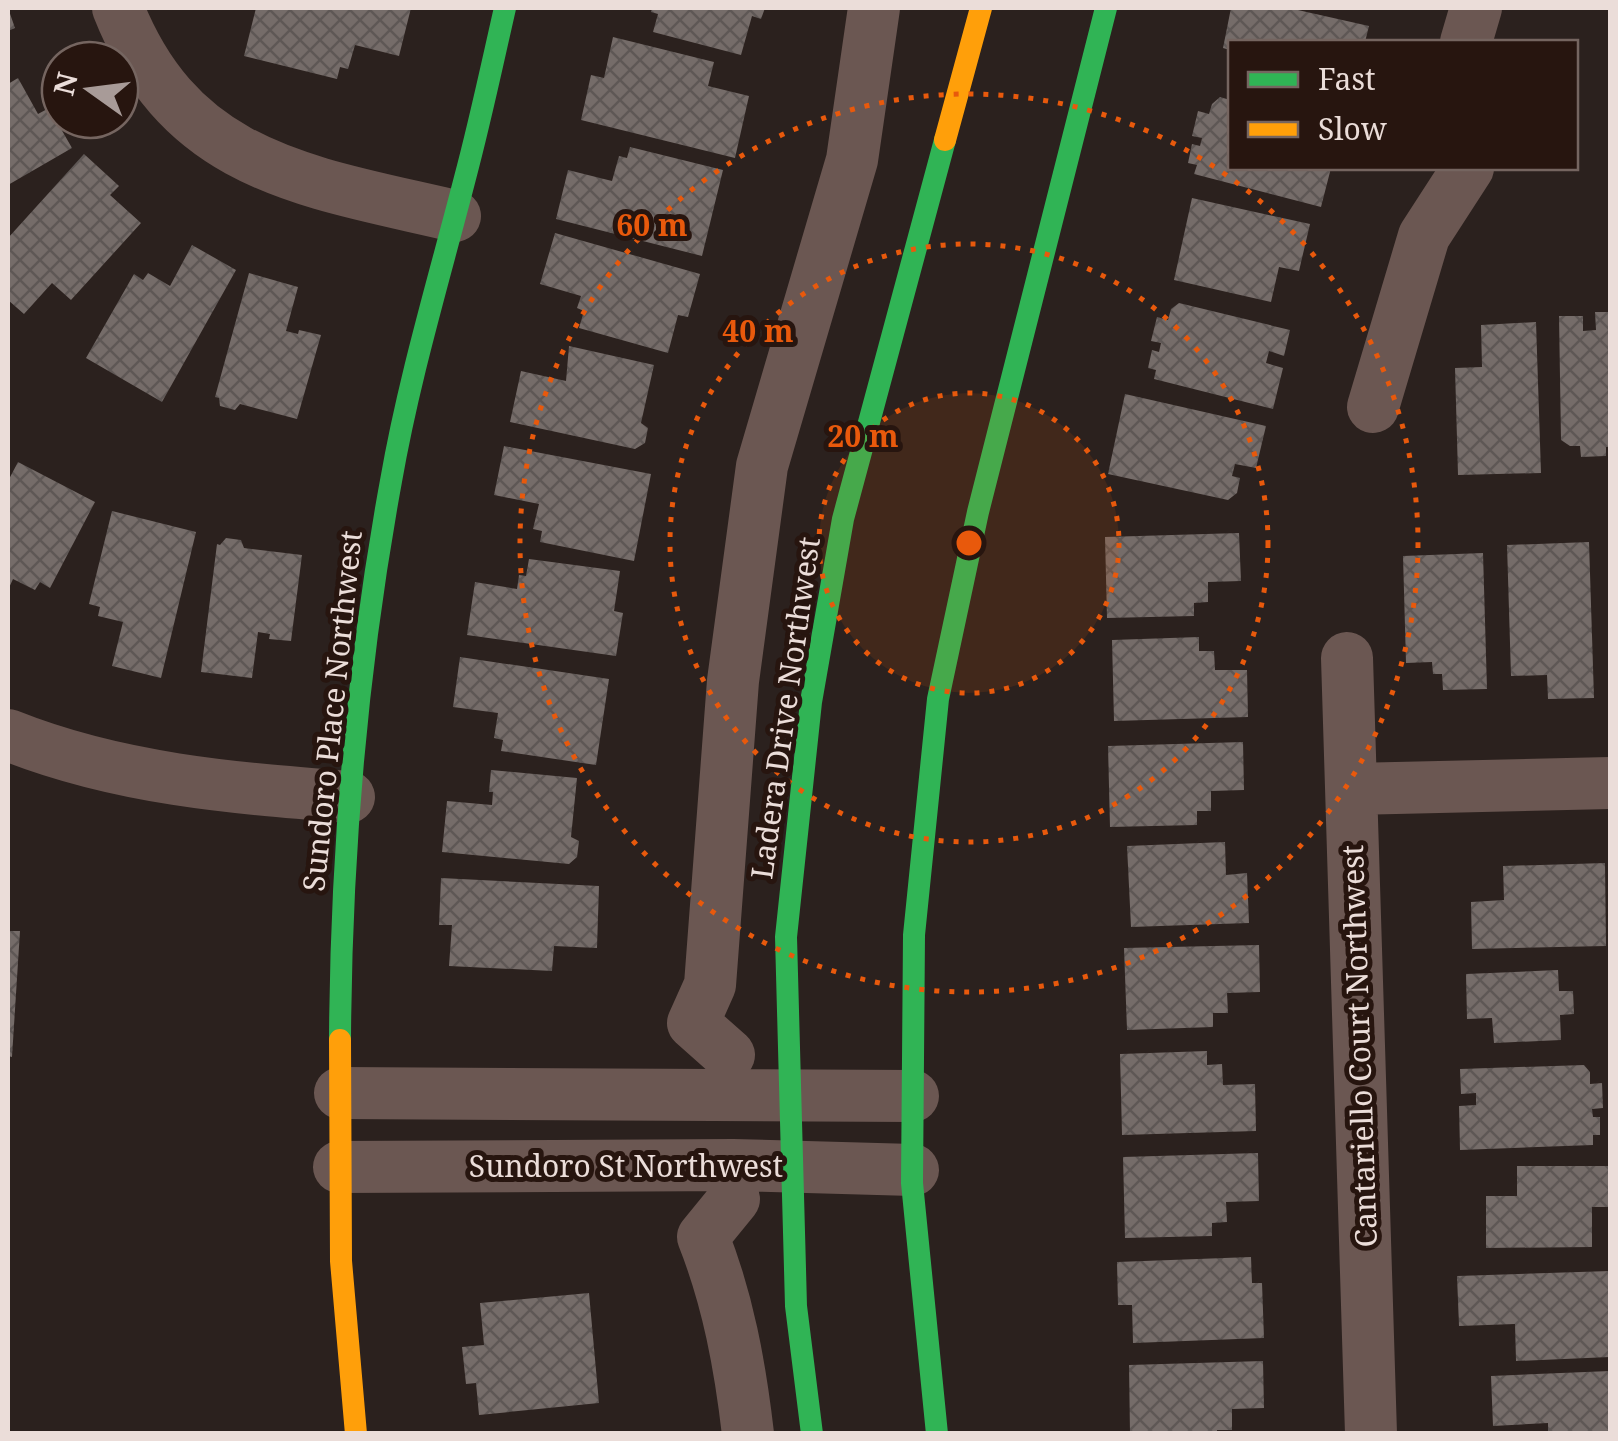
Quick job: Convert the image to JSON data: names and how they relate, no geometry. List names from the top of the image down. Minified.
{"streets":{"main road":["Ladera Drive Northwest","Sundoro Place Northwest"],"street":["Cantariello Court Northwest","Sundoro St Northwest"]},"crossings":[["Ladera Drive Northwest","Sundoro St Northwest"],["Sundoro Place Northwest","Sundoro St Northwest"]],"legend":["Fast","Slow"],"north":"left","rings":["60 m","40 m","20 m"]}
